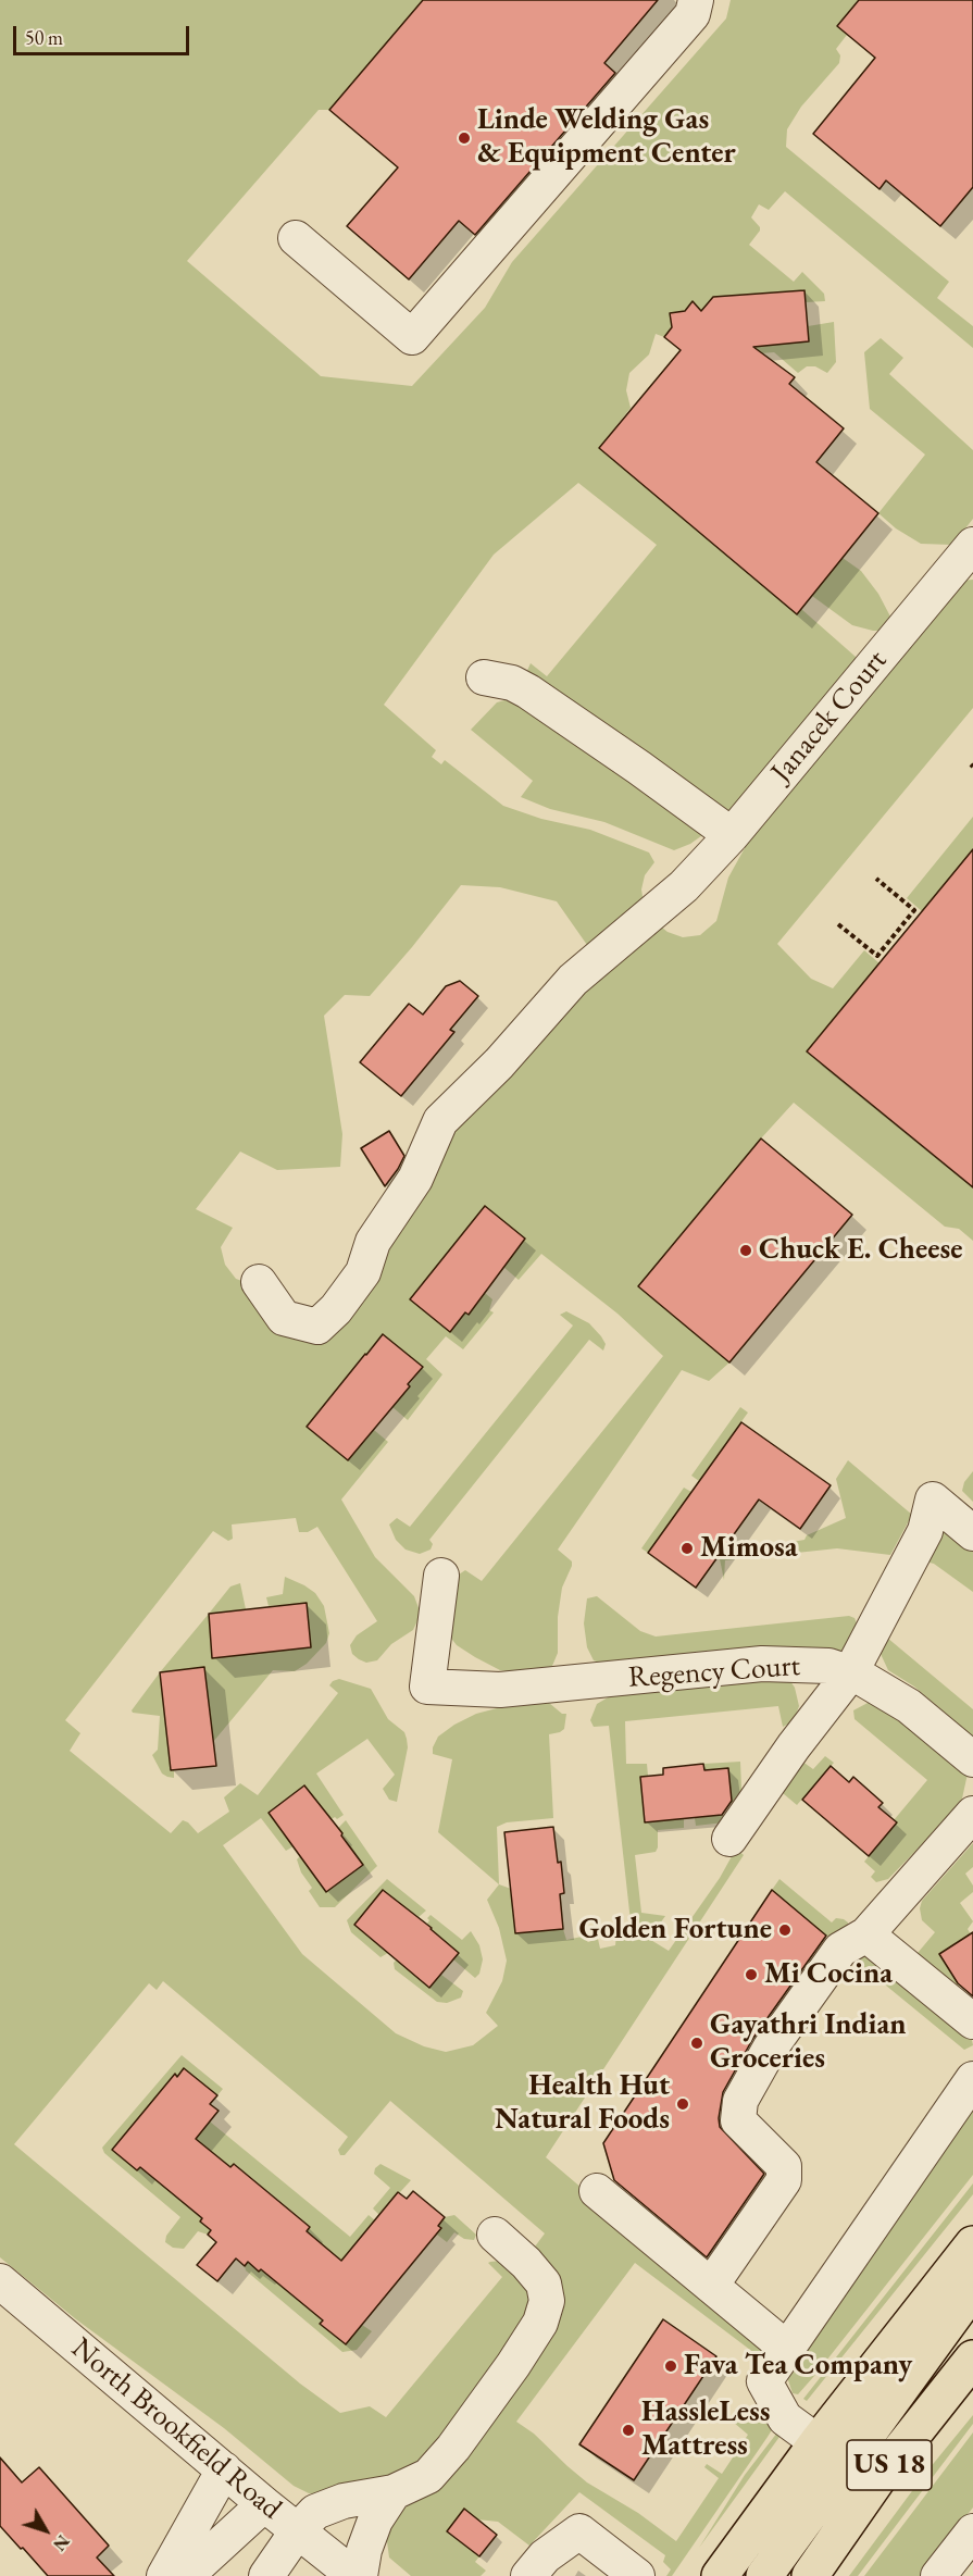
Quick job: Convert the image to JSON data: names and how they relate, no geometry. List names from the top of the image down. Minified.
{"streets":{"main road":["US 18"],"street":["Janacek Court","Regency Court","North Brookfield Road"]},"places":["Linde Welding Gas & Equipment Center","Chuck E. Cheese","Mimosa","Golden Fortune","Mi Cocina","Gayathri Indian Groceries","Health Hut Natural Foods","Fava Tea Company","HassleLess Mattress"],"scale_bar":"50 m","north":"bottom right"}
